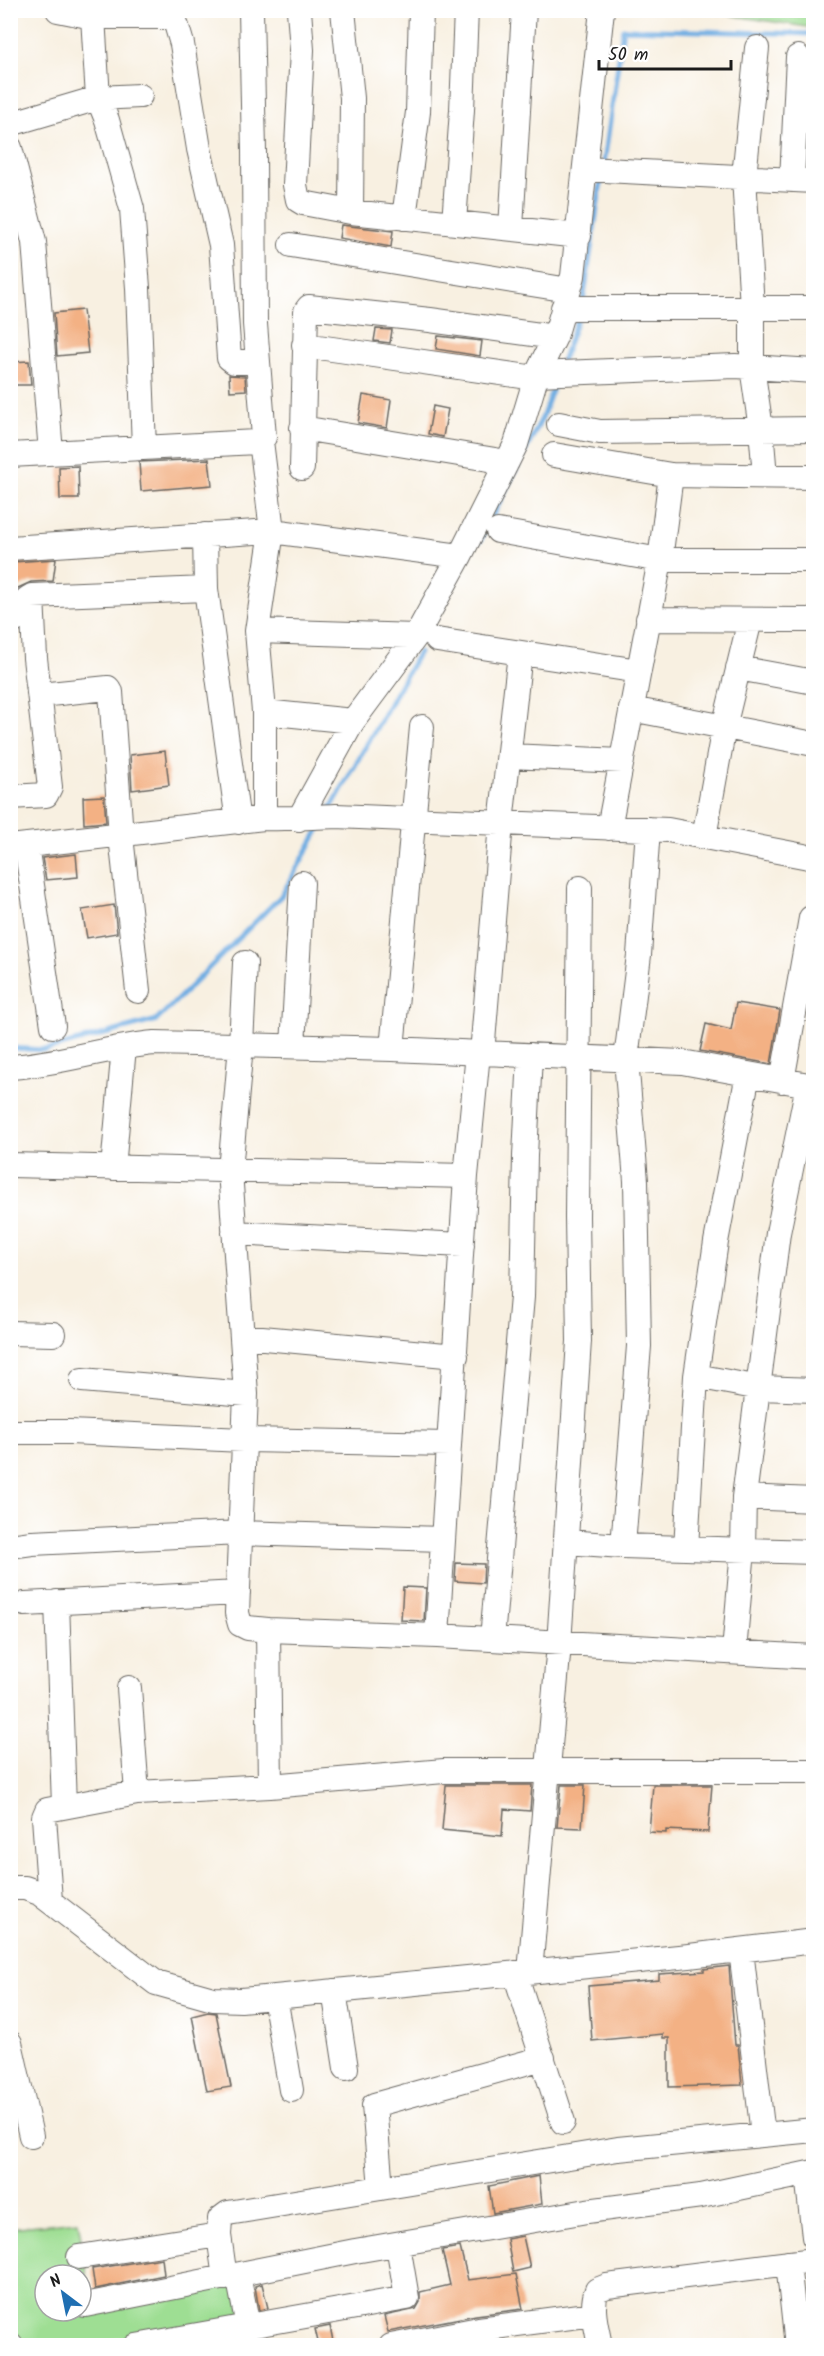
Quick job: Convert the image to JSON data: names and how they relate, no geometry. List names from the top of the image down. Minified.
{"scale_bar":"50 m","north":"top left"}
